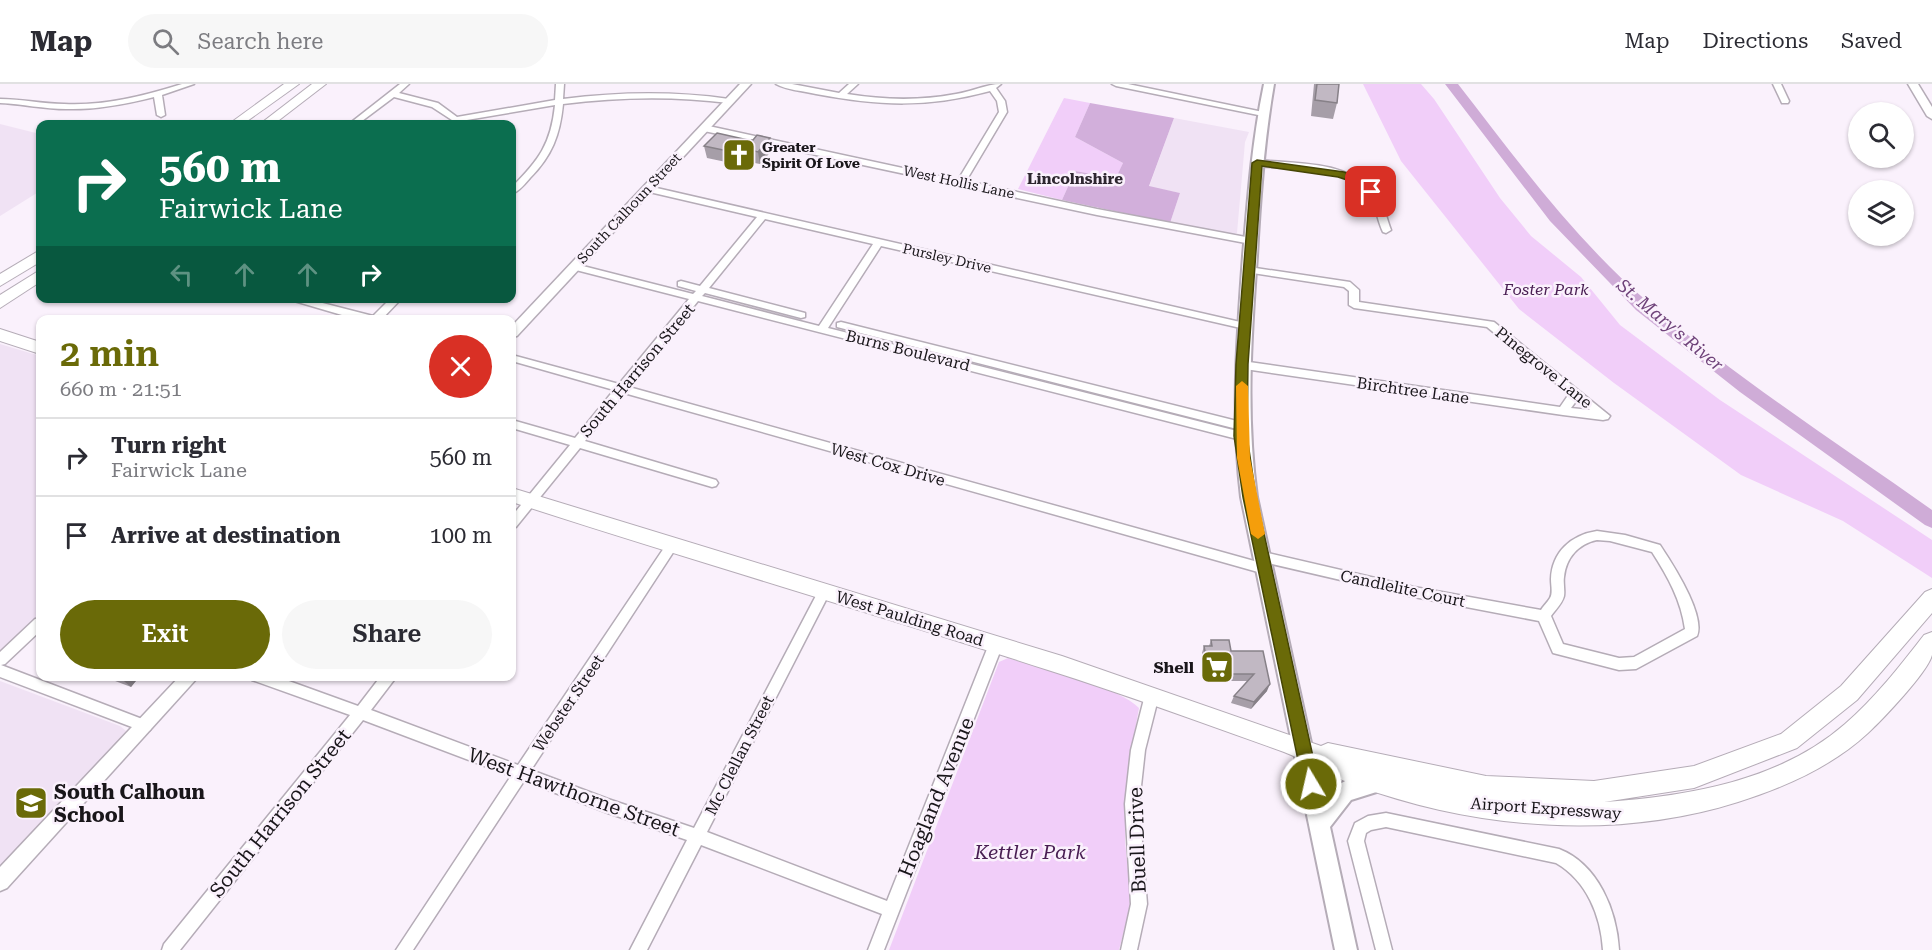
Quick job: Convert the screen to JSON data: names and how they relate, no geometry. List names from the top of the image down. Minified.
{"streets":{"main road":["West Paulding Road","Airport Expressway"],"street":["West Hollis Lane","South Calhoun Street","Pursley Drive","Burns Boulevard","Pinegrove Lane","South Harrison Street","Birchtree Lane","West Cox Drive","Candlelite Court","Webster Street","Mc Clellan Street","West Hawthorne Street","Hoagland Avenue","Buell Drive"]},"crossings":[["West Hollis Lane","South Calhoun Street"],["South Calhoun Street","Pursley Drive"],["South Calhoun Street","Burns Boulevard"],["Pursley Drive","South Harrison Street"],["Burns Boulevard","South Harrison Street"],["Pinegrove Lane","Birchtree Lane"],["South Harrison Street","West Cox Drive"],["South Harrison Street","West Paulding Road"],["South Harrison Street","West Hawthorne Street"],["West Cox Drive","Candlelite Court"],["West Paulding Road","Webster Street"],["West Paulding Road","Mc Clellan Street"],["West Paulding Road","Hoagland Avenue"],["West Paulding Road","Airport Expressway"],["West Paulding Road","Buell Drive"],["Webster Street","West Hawthorne Street"],["Mc Clellan Street","West Hawthorne Street"],["West Hawthorne Street","Hoagland Avenue"]],"districts":["Lincolnshire"],"water":["St. Mary's River"],"parks":["Foster Park","Kettler Park"],"places":{"church":["Greater Spirit Of Love"],"supermarket":["Shell"],"school or university":["South Calhoun School"]},"page":{"header":"Map","search":"Search here","nav":["Map","Directions","Saved"],"turn":["560 m","Fairwick Lane"],"heading":["2 min","660 m · 21:51"],"list":[{"name":"Turn right","note":"Fairwick Lane","value":"560 m"},{"name":"Arrive at destination","value":"100 m"}],"buttons":["Exit","Share"]}}
